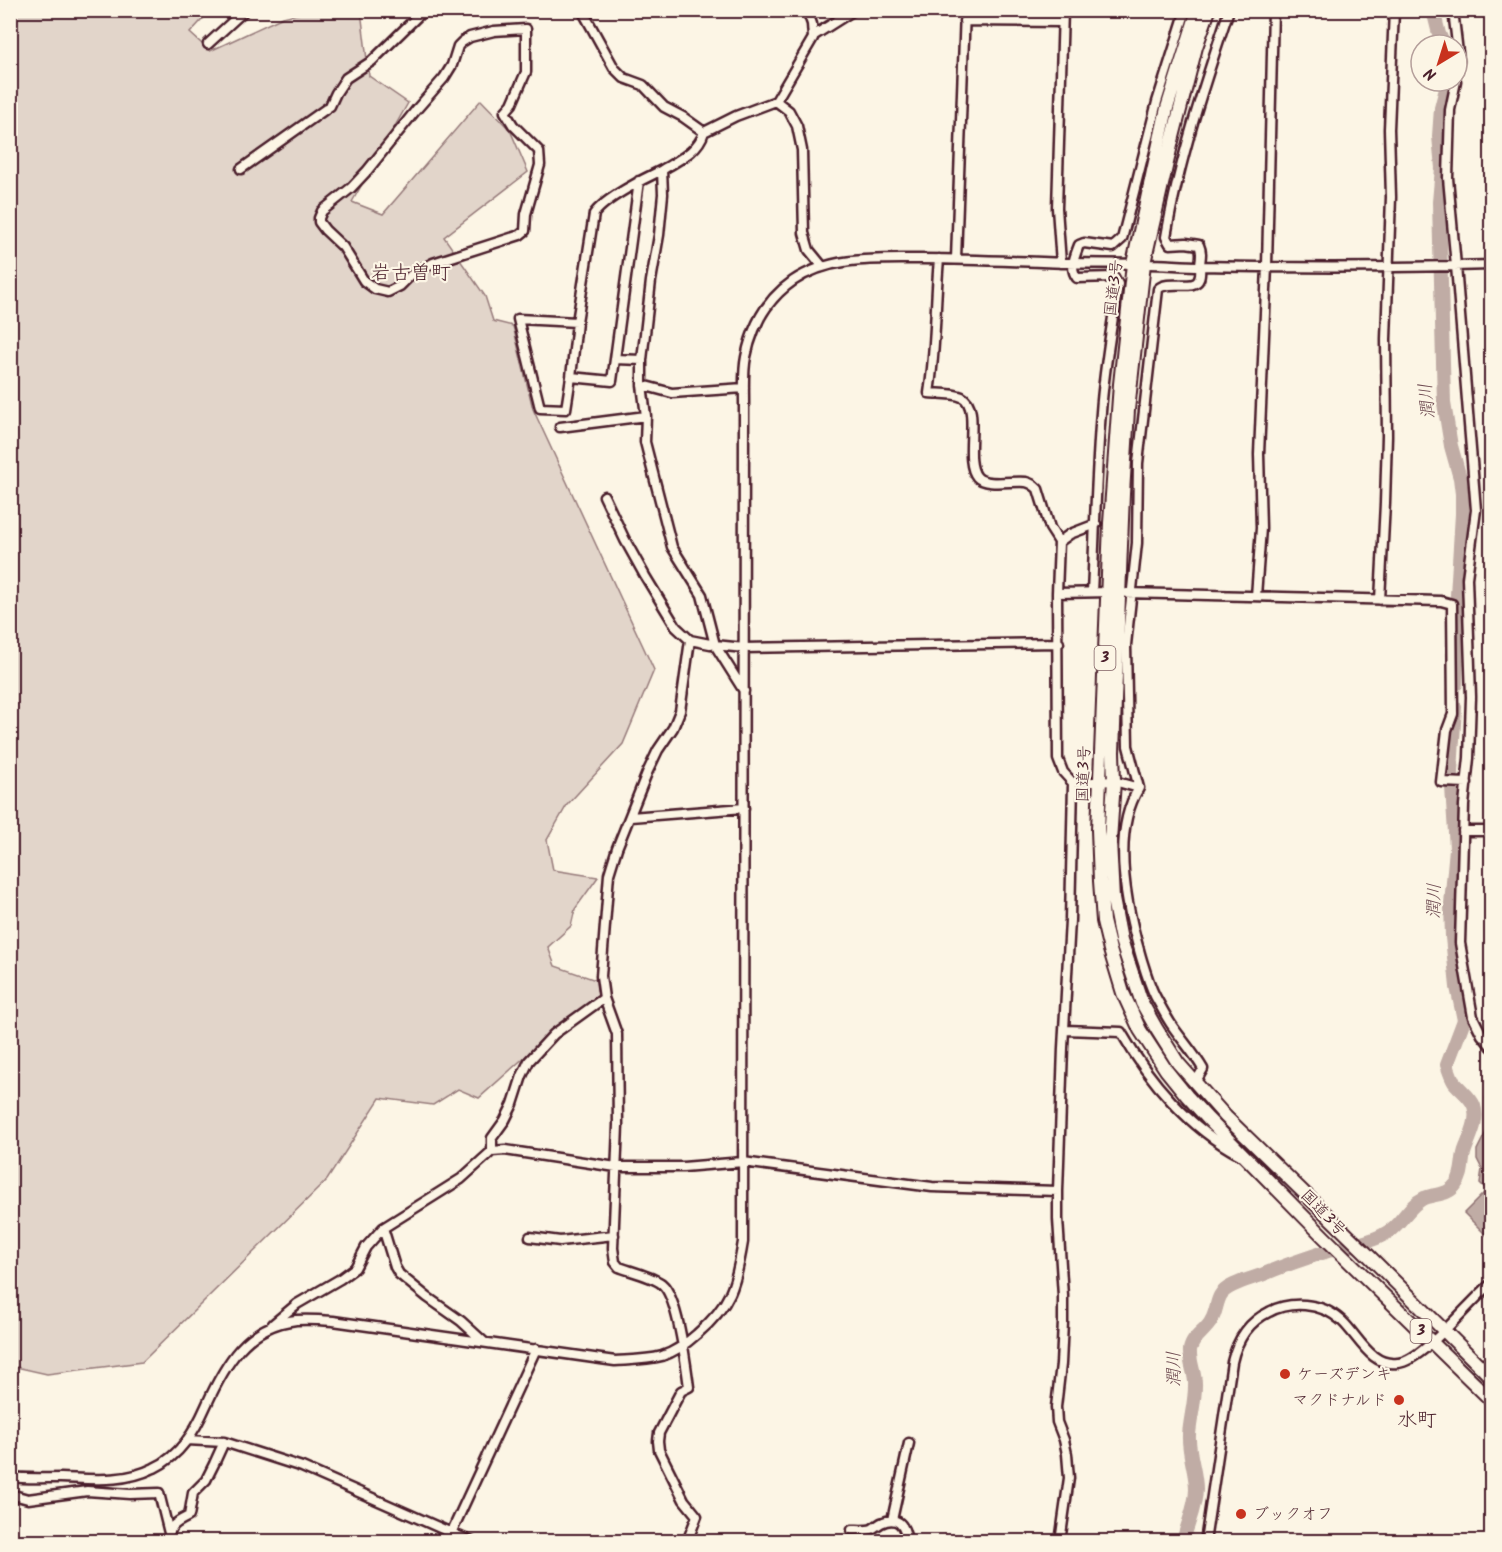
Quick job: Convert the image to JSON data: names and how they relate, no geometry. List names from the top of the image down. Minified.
{"streets":{"highway":["国道3号","3"]},"districts":["岩古曽町","水町"],"water":["潤川"],"places":["ケーズデンキ","マクドナルド","ブックオフ"],"north":"bottom left"}
